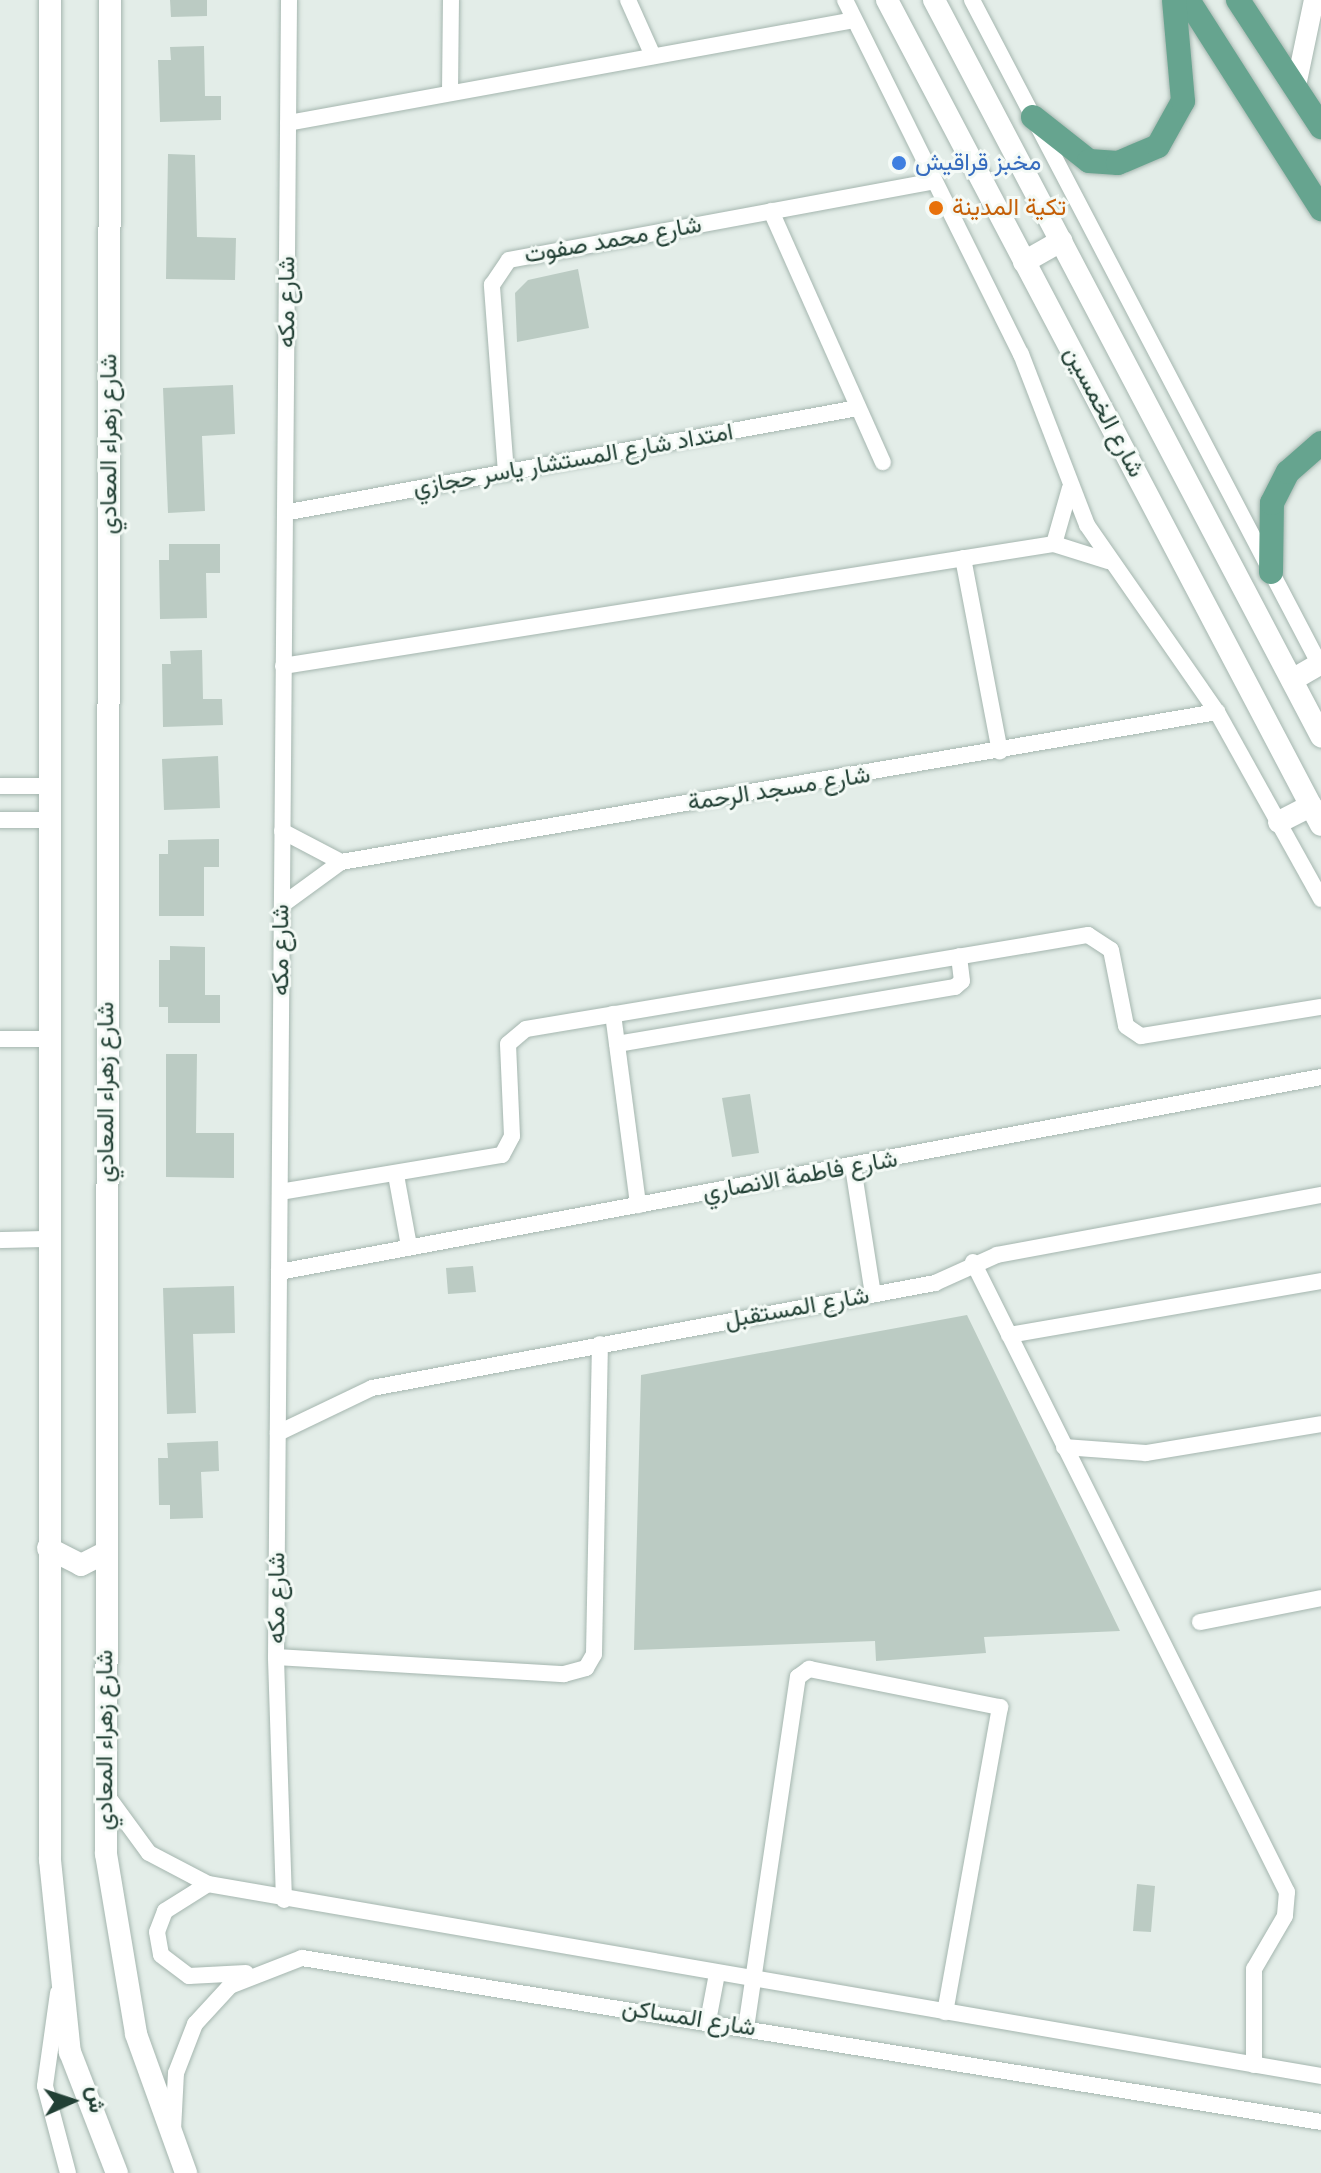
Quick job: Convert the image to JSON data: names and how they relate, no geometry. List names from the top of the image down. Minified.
{"streets":{"main road":["شارع الخمسين","شارع زهراء المعادي"],"street":["شارع محمد صفوت","شارع مكه","امتداد شارع المستشار ياسر حجازي","شارع مسجد الرحمة","شارع فاطمة الانصاري","شارع المستقبل","شارع المساكن"]},"crossings":[["شارع محمد صفوت","امتداد شارع المستشار ياسر حجازي"],["شارع مكه","امتداد شارع المستشار ياسر حجازي"],["شارع مكه","شارع مسجد الرحمة"],["شارع مكه","شارع فاطمة الانصاري"],["شارع مكه","شارع المستقبل"],["شارع مكه","شارع المساكن"],["شارع زهراء المعادي","شارع المساكن"]],"places":["مخبز قراقيش","تكية المدينة"],"north":"right"}
